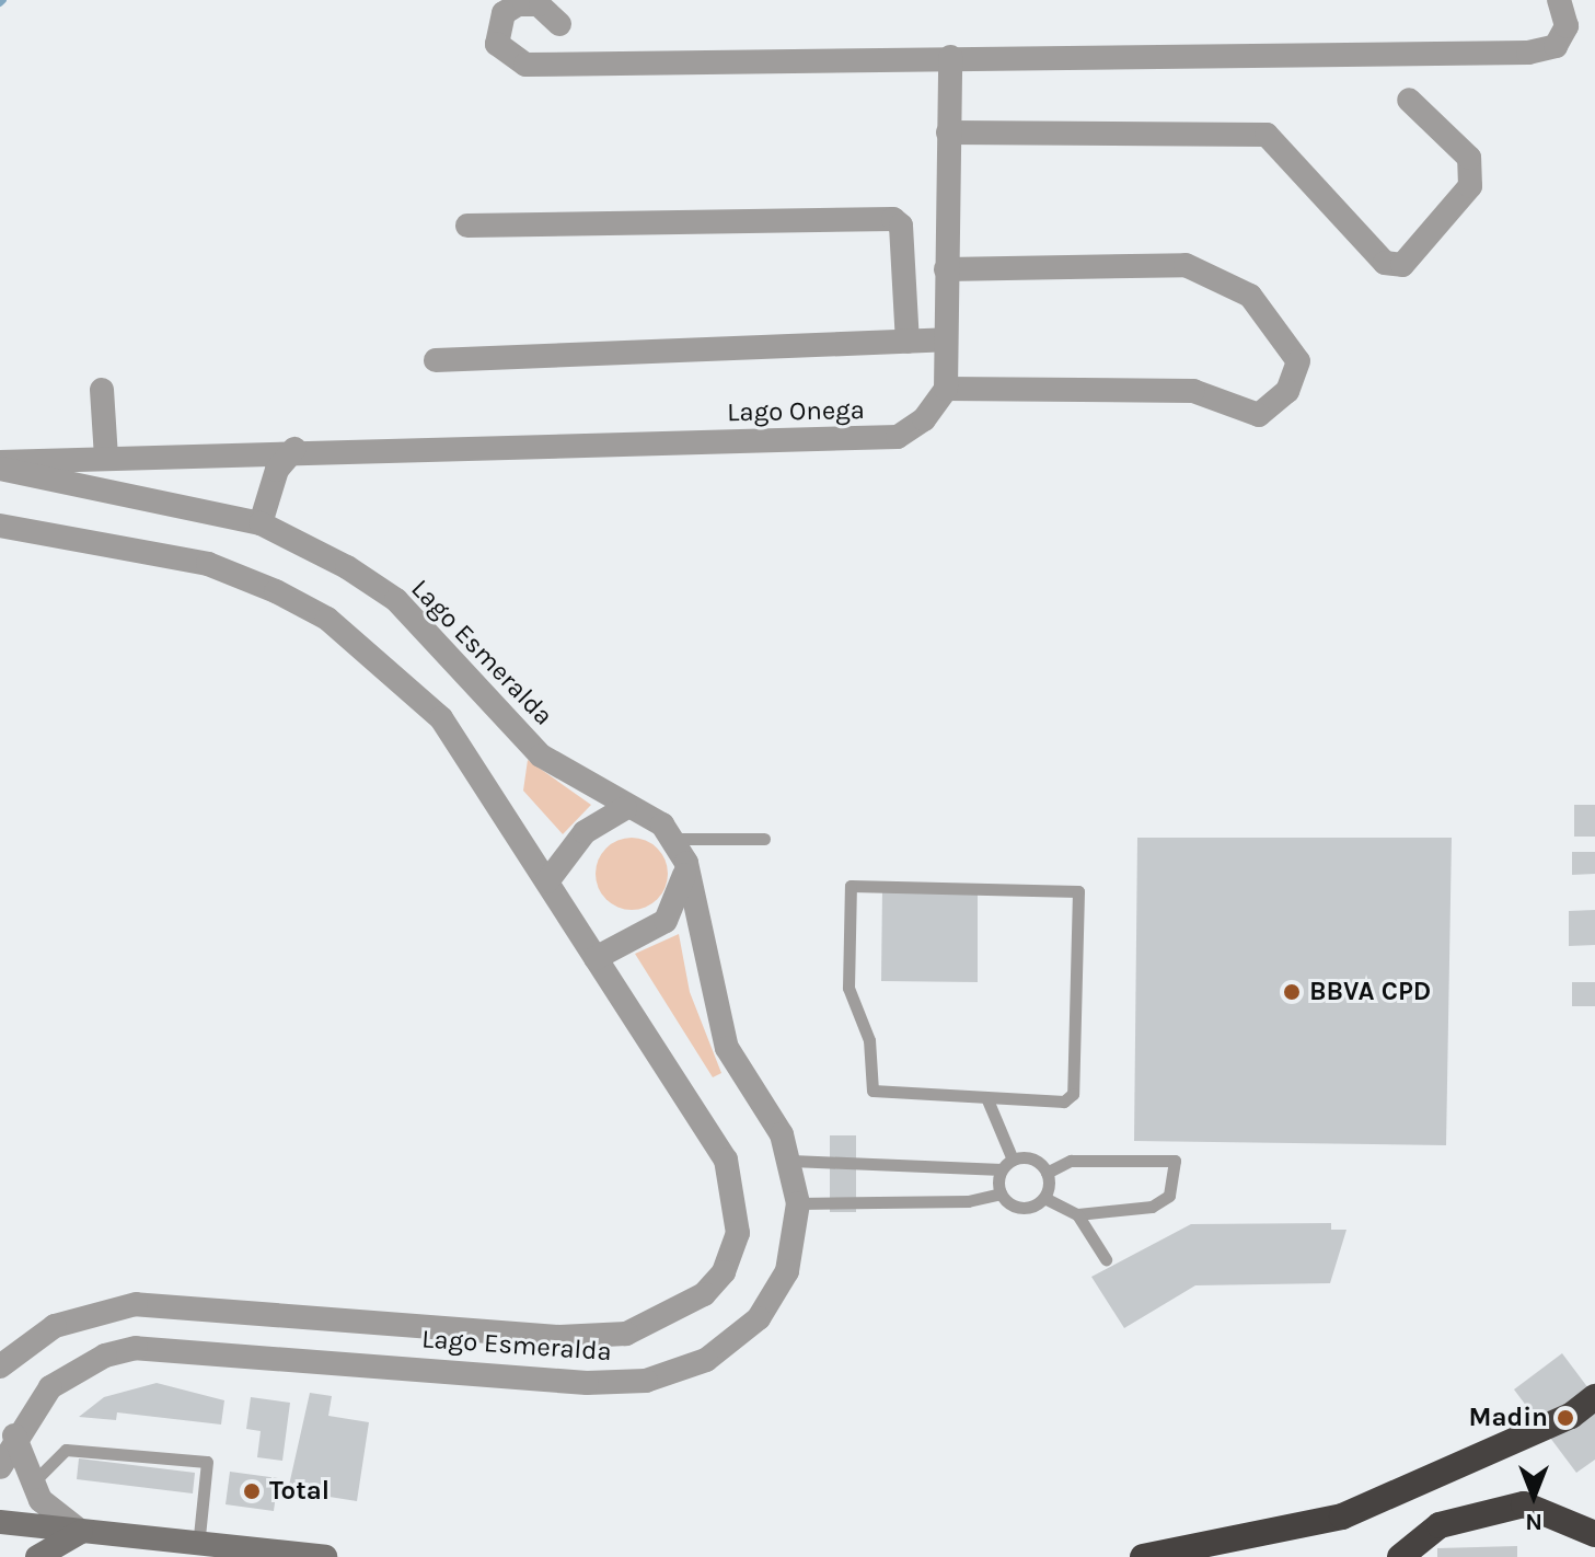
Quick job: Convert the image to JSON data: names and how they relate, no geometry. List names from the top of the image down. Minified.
{"streets":{"street":["Lago Onega","Lago Esmeralda"]},"crossings":[["Lago Onega","Lago Esmeralda"]],"places":["BBVA CPD","Madin","Total"],"north":"bottom"}
